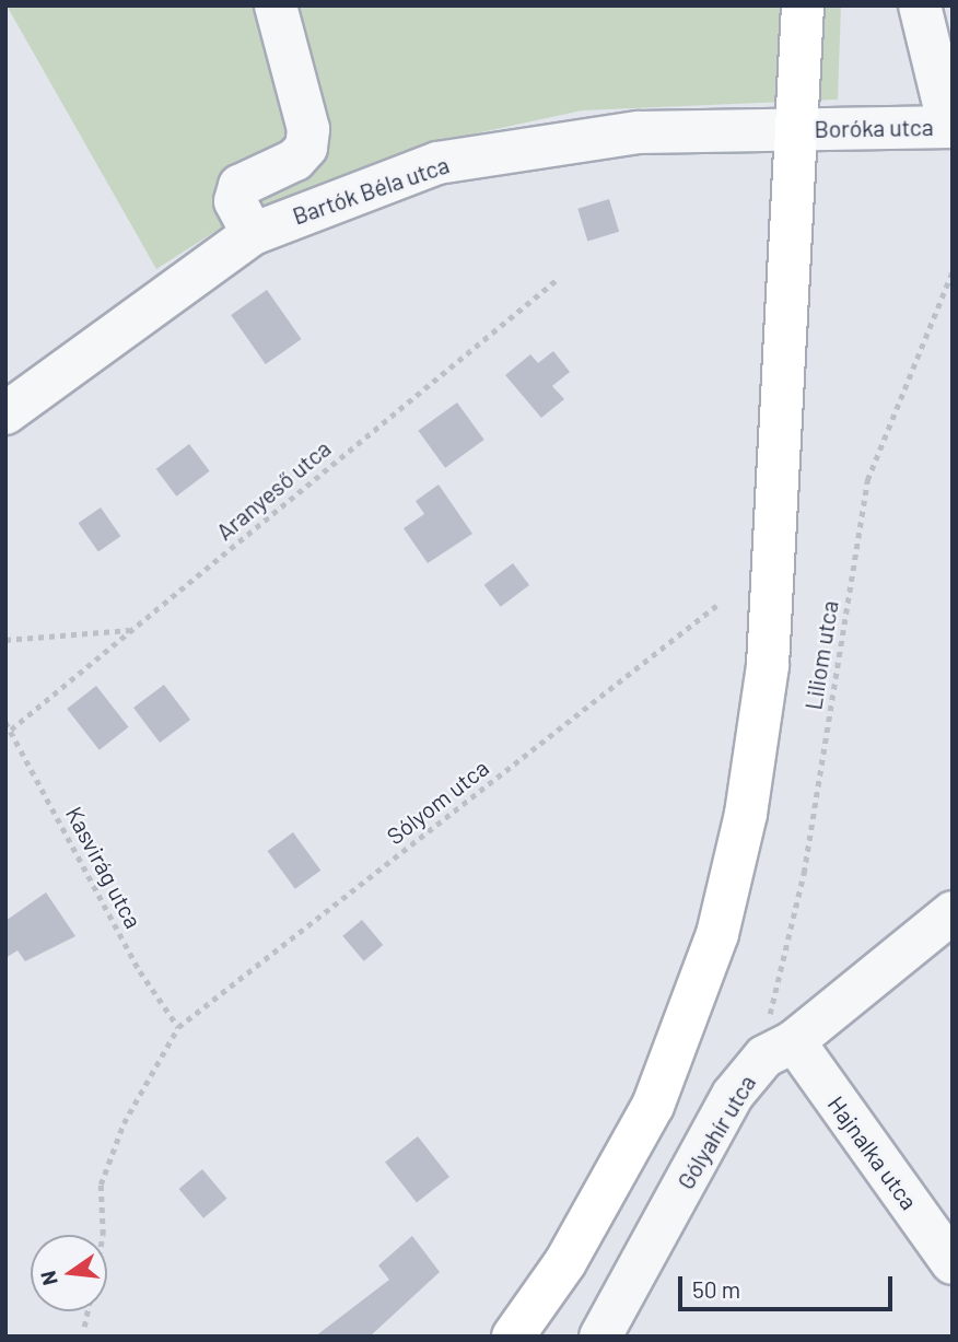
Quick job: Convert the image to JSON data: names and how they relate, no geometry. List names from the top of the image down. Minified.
{"streets":{"street":["Boróka utca","Bartók Béla utca","Gólyahír utca","Hajnalka utca"],"path":["Aranyeső utca","Liliom utca","Sólyom utca","Kasvirág utca"]},"crossings":[["Boróka utca","Bartók Béla utca"],["Aranyeső utca","Kasvirág utca"],["Liliom utca","Gólyahír utca"],["Liliom utca","Hajnalka utca"],["Sólyom utca","Kasvirág utca"],["Gólyahír utca","Hajnalka utca"]],"scale_bar":"50 m","north":"left"}
